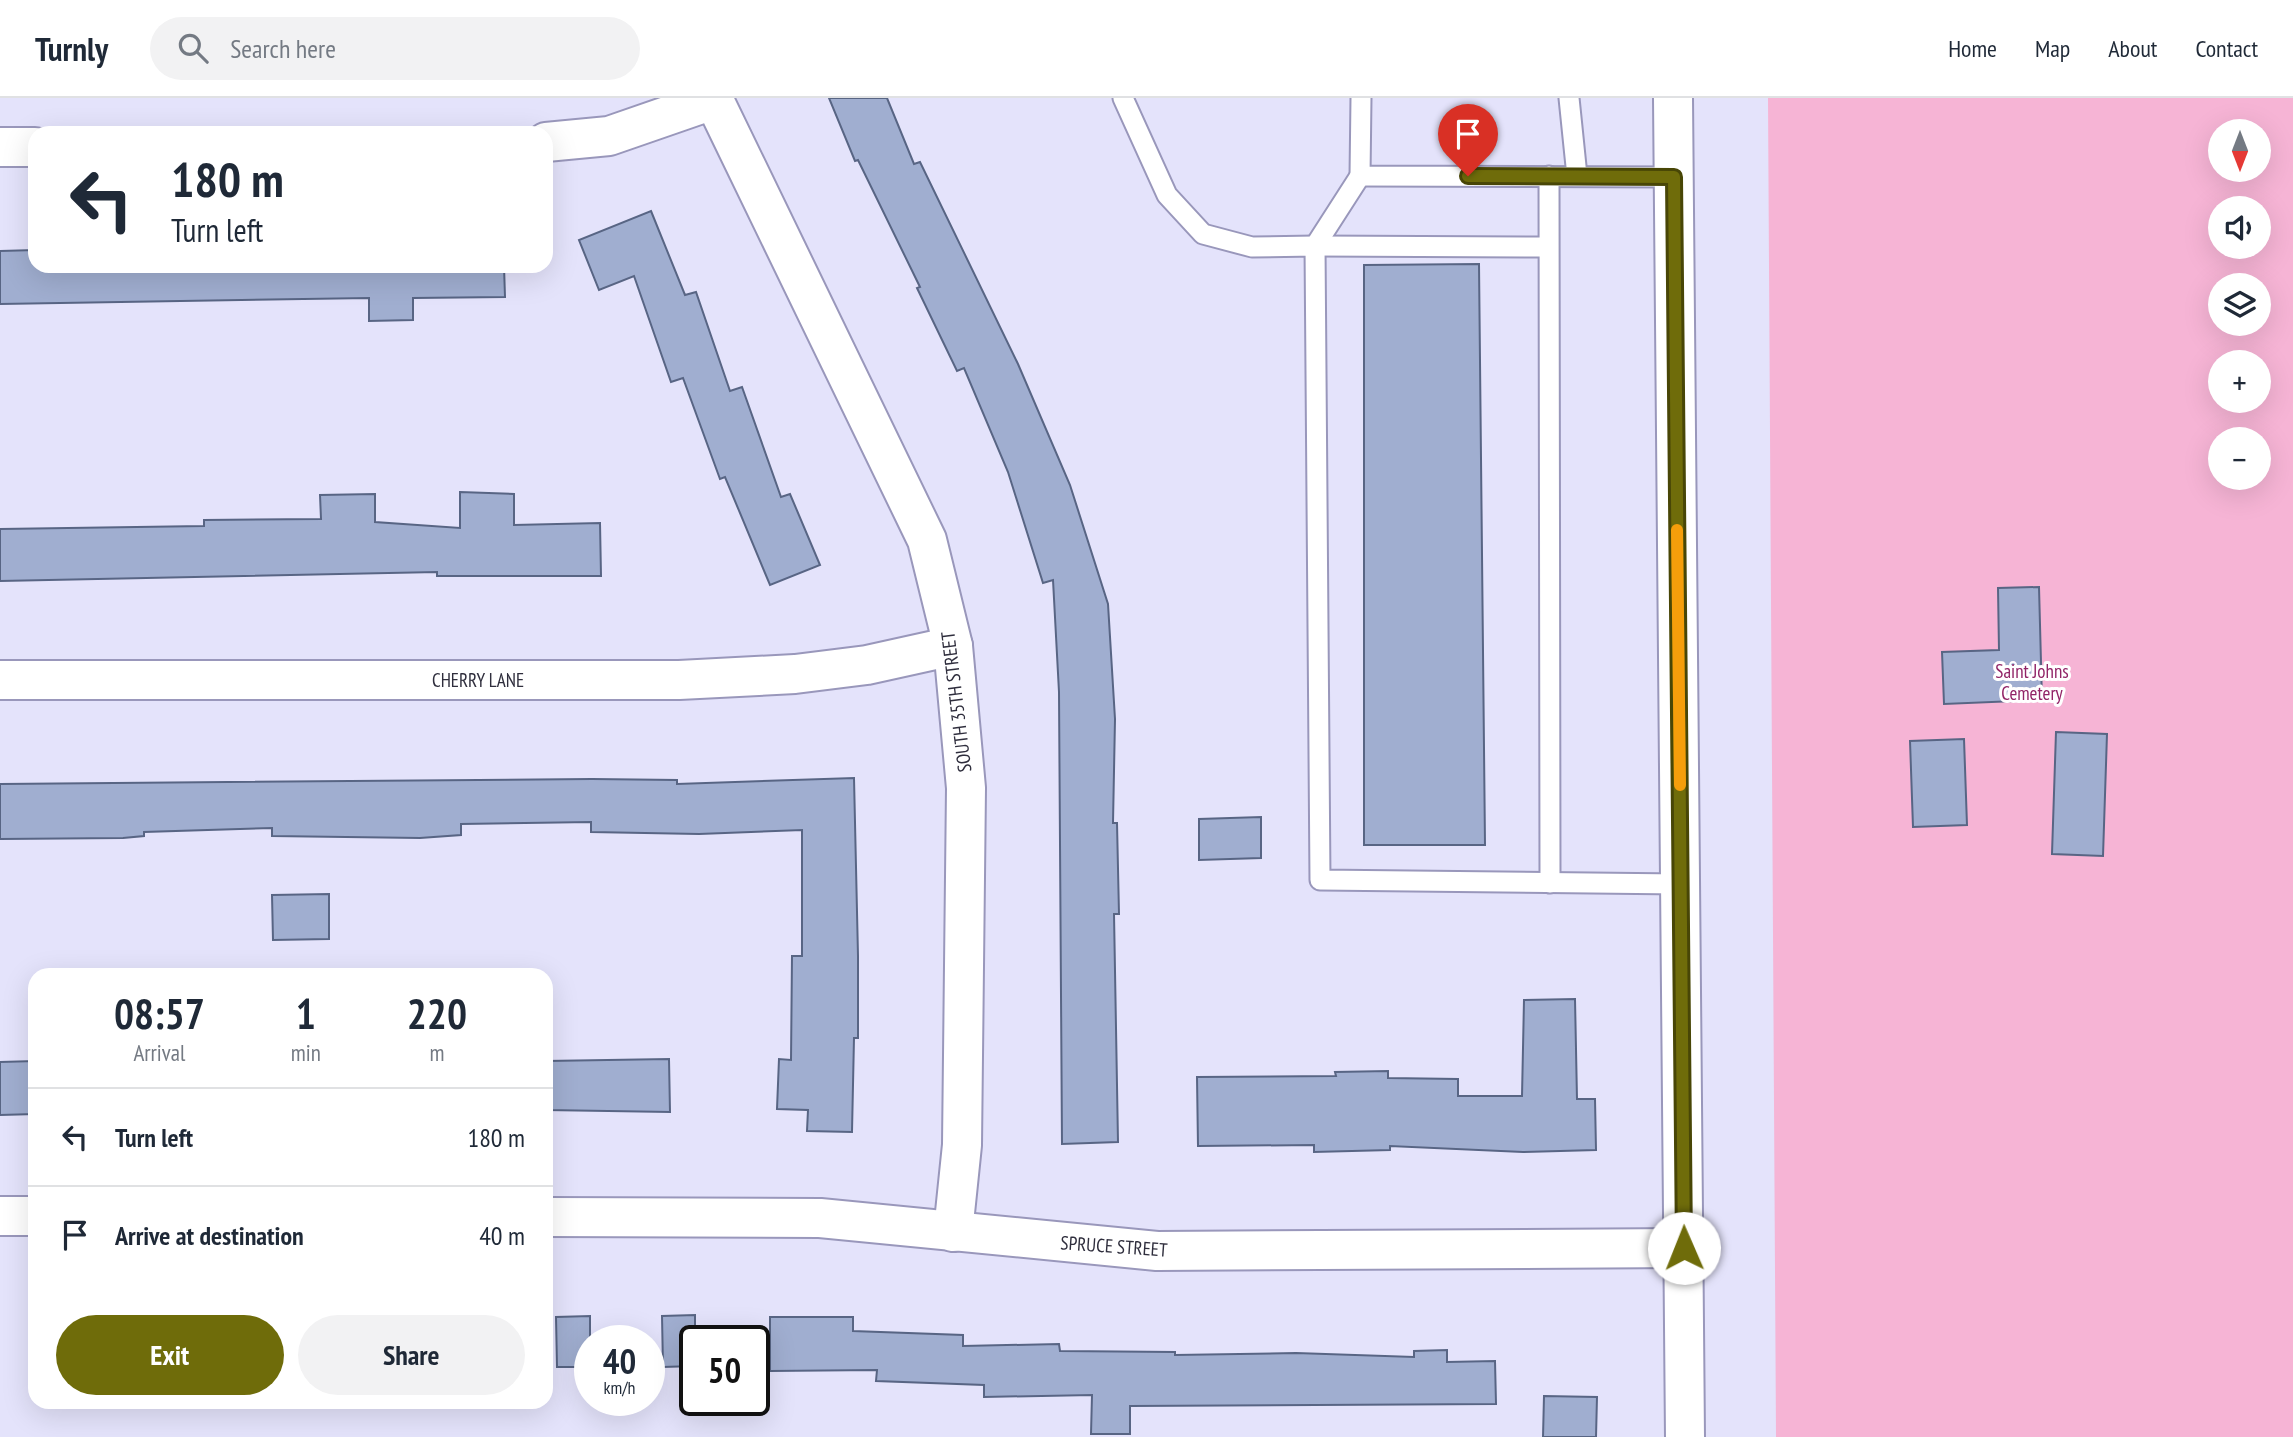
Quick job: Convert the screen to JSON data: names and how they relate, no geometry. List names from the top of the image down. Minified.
{"streets":{"street":["CHERRY LANE","SOUTH 35TH STREET","SPRUCE STREET"]},"crossings":[["CHERRY LANE","SOUTH 35TH STREET"],["SOUTH 35TH STREET","SPRUCE STREET"]],"parks":["Saint Johns Cemetery"],"north":"bottom","page":{"header":"Turnly","search":"Search here","nav":["Home","Map","About","Contact"],"map_buttons":["+","−"],"turn":["180 m","Turn left"],"eta":["08:57","Arrival","1","min","220","m"],"list":[{"name":"Turn left","value":"180 m"},{"name":"Arrive at destination","value":"40 m"}],"buttons":["Exit","Share"],"speed":"40 km/h","limit":"50"}}
